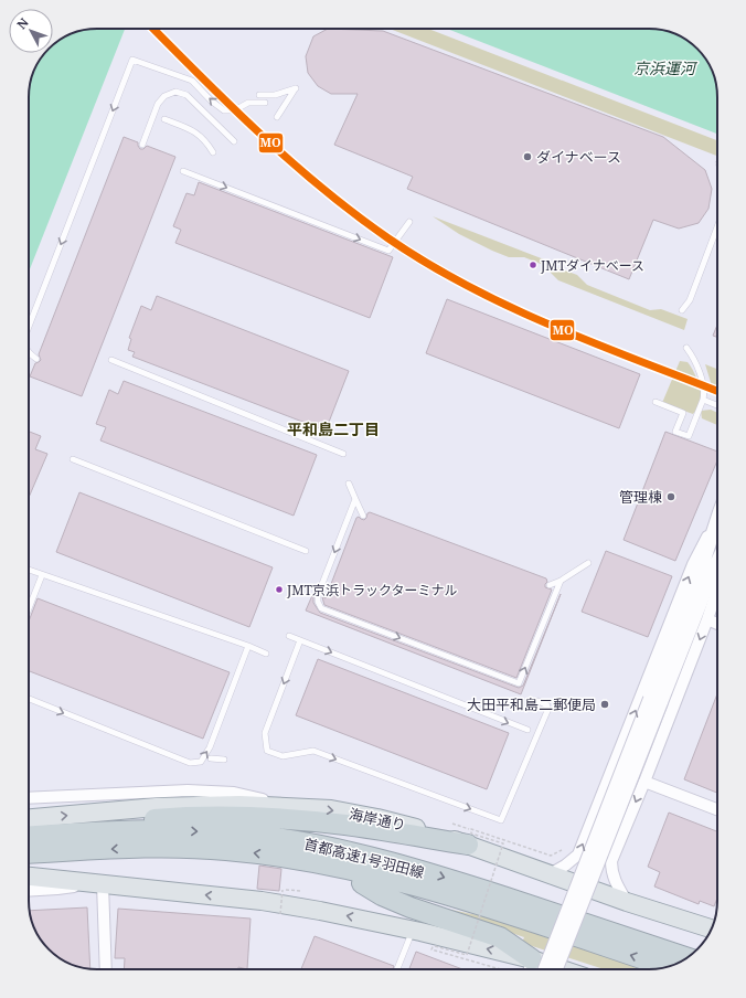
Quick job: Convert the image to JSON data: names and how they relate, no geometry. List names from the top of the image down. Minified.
{"streets":{"highway":["首都高速1号羽田線"],"main road":["海岸通り"]},"districts":["平和島二丁目"],"water":["京浜運河"],"places":["ダイナベース","JMTダイナベース","管理棟","JMT京浜トラックターミナル","大田平和島二郵便局"],"lines":["transit line MO"],"north":"top left"}
